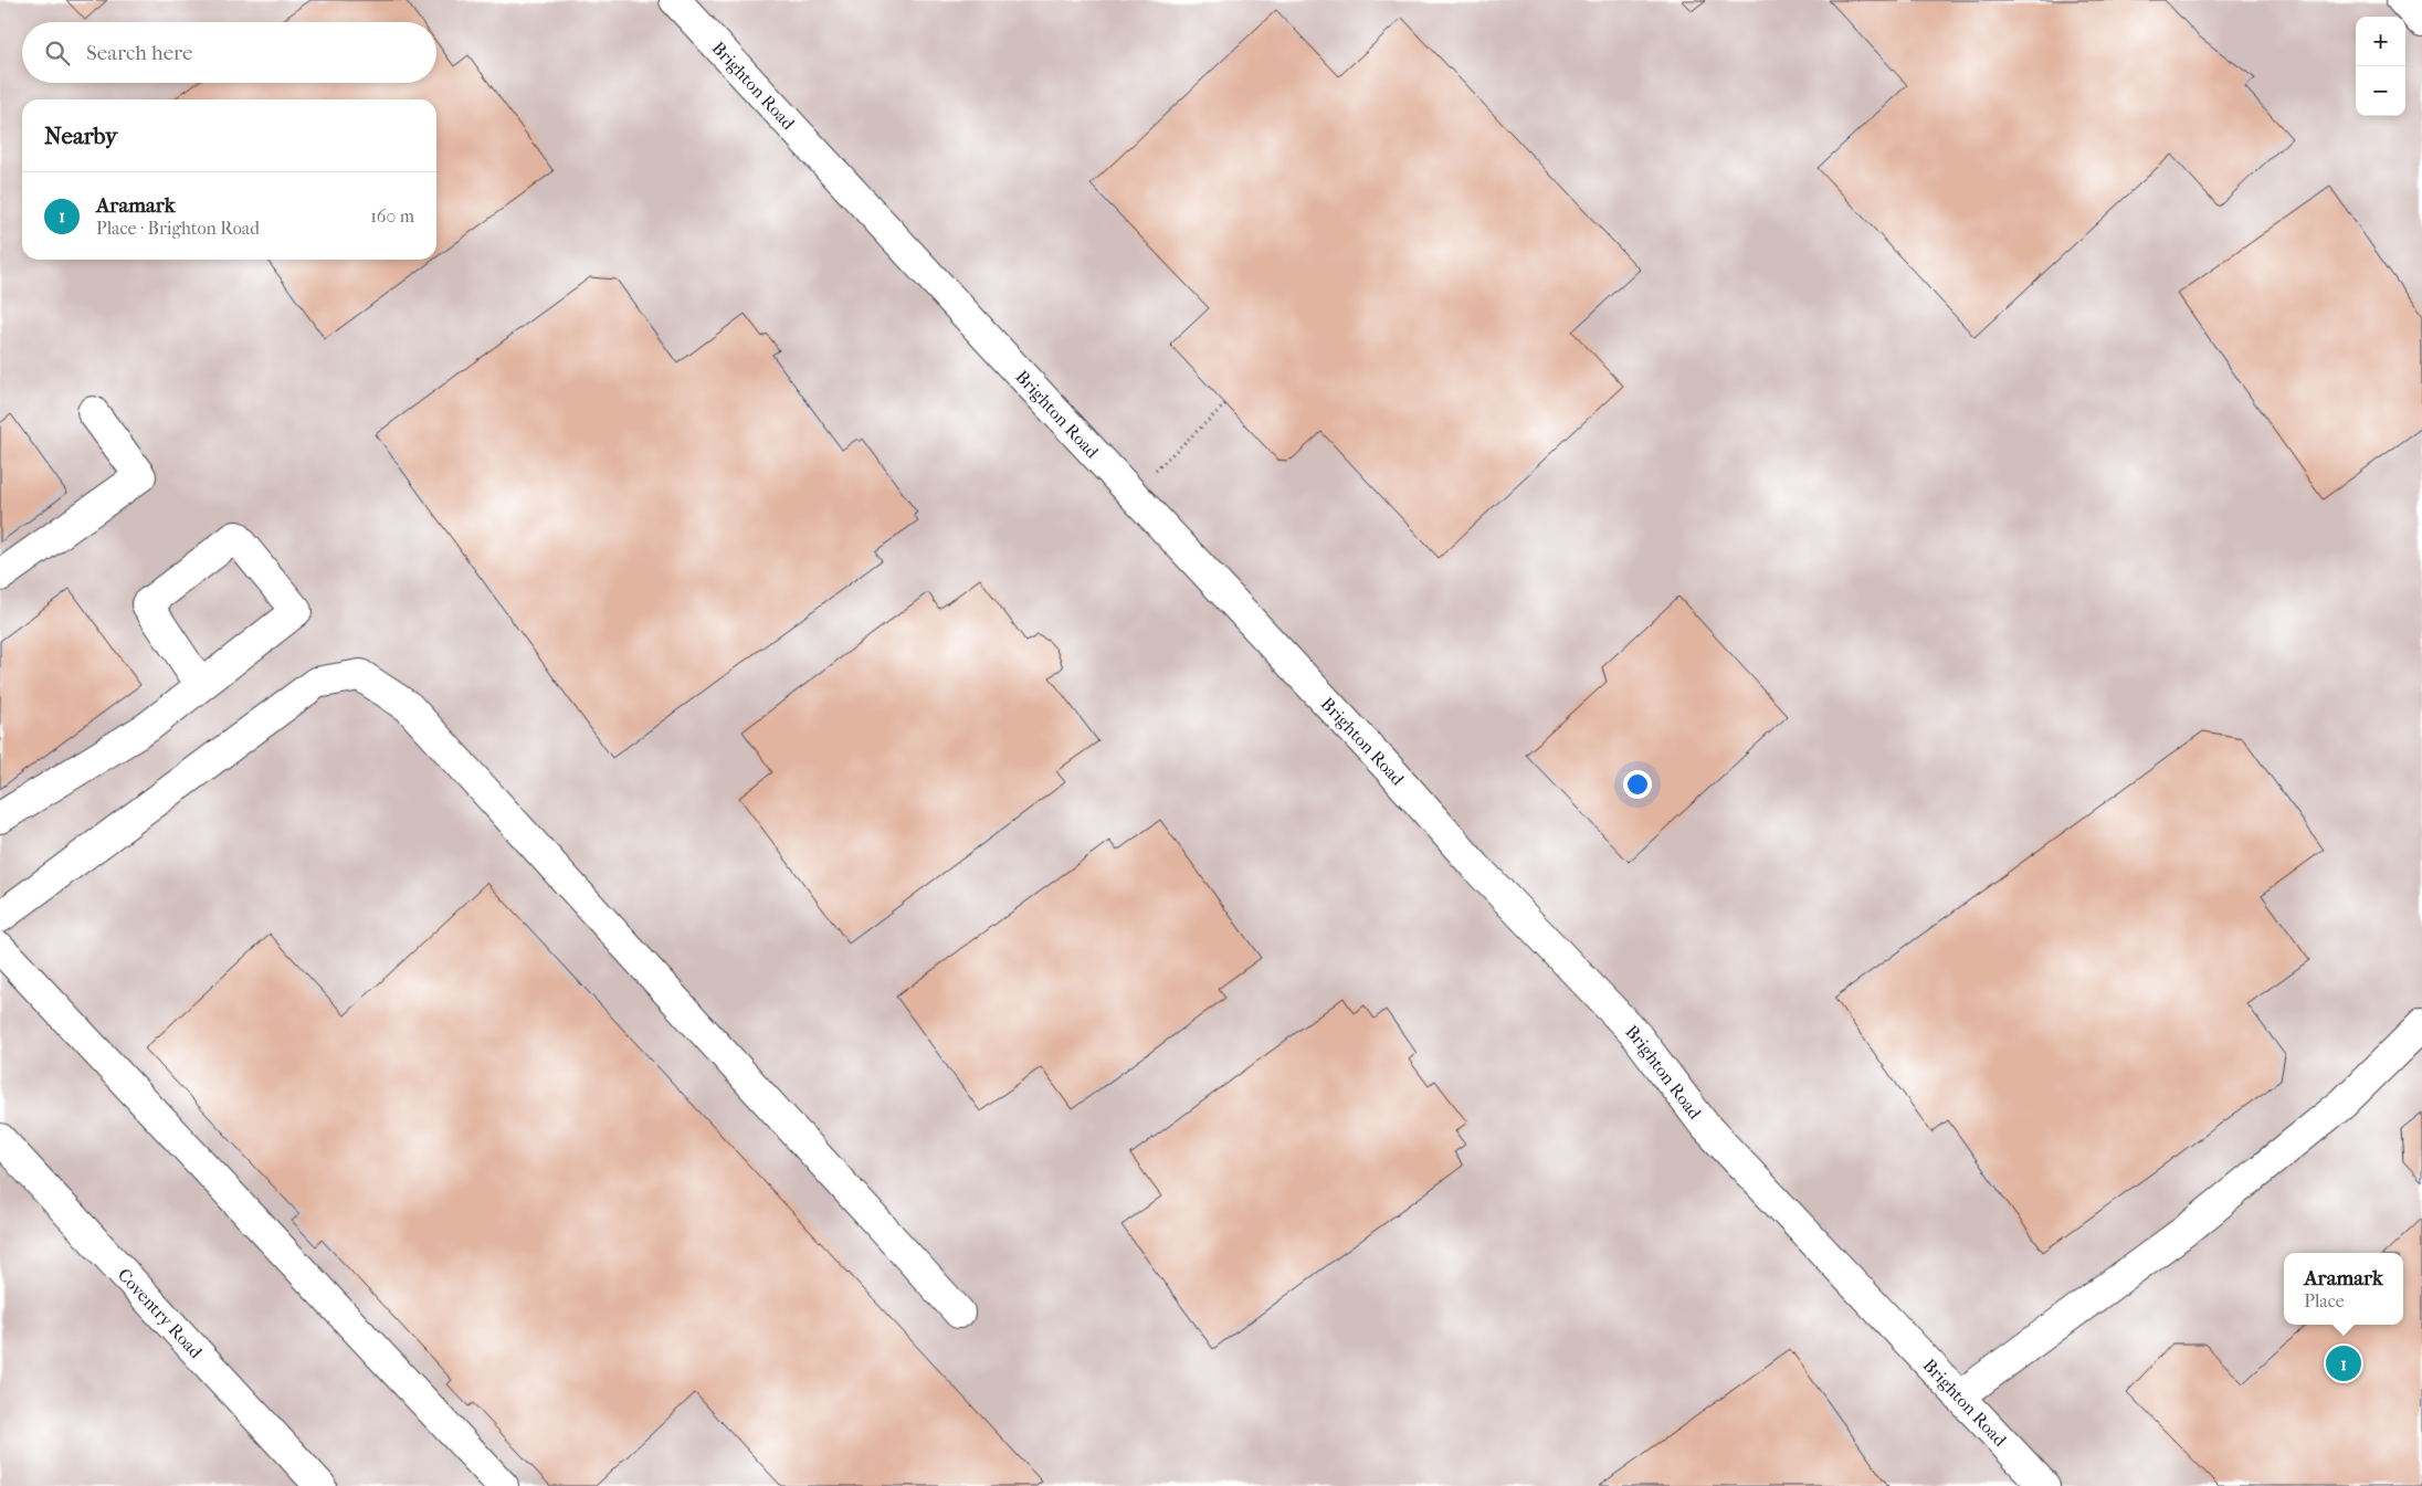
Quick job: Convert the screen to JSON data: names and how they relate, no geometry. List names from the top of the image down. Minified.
{"streets":{"street":["Brighton Road","Coventry Road"]},"page":{"map_buttons":["+","−"],"search":"Search here","heading":"Nearby","list":[{"mark":"1","name":"Aramark","note":"Place · Brighton Road","value":"160 m"}],"popup":["Aramark","Place"],"pins":"1"}}
